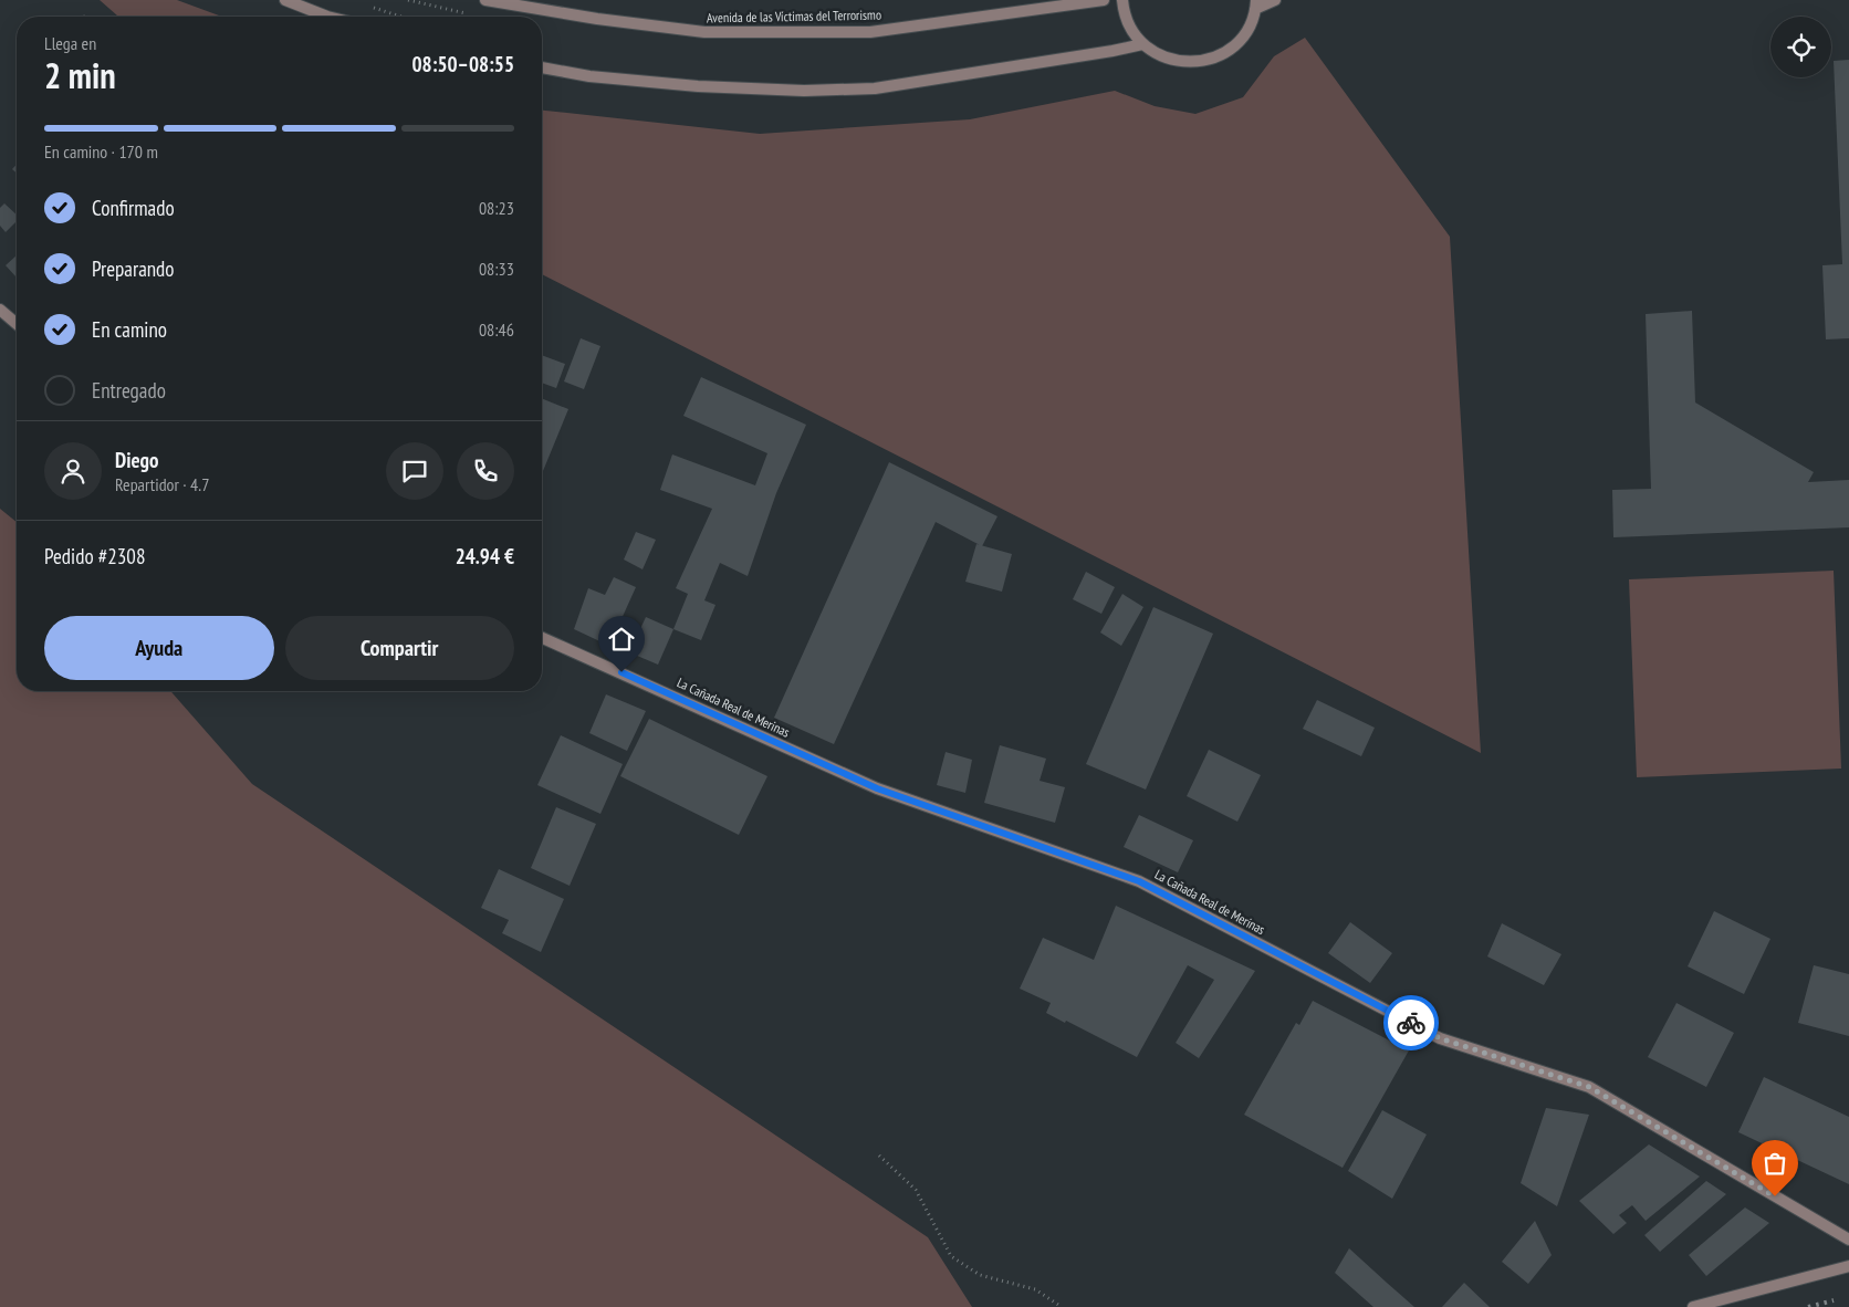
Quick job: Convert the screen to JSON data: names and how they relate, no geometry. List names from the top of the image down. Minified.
{"streets":{"street":["Avenida de las Víctimas del Terrorismo","La Cañada Real de Merinas"]},"page":{"heading":["2 min","Llega en","08:50–08:55"],"panel":["Diego","Repartidor · 4.7","Pedido #2308","24.94 €"],"bar":"En camino · 170 m","list":[["Confirmado","08:23"],["Preparando","08:33"],["En camino","08:46"],"Entregado"],"buttons":["Ayuda","Compartir"]}}
